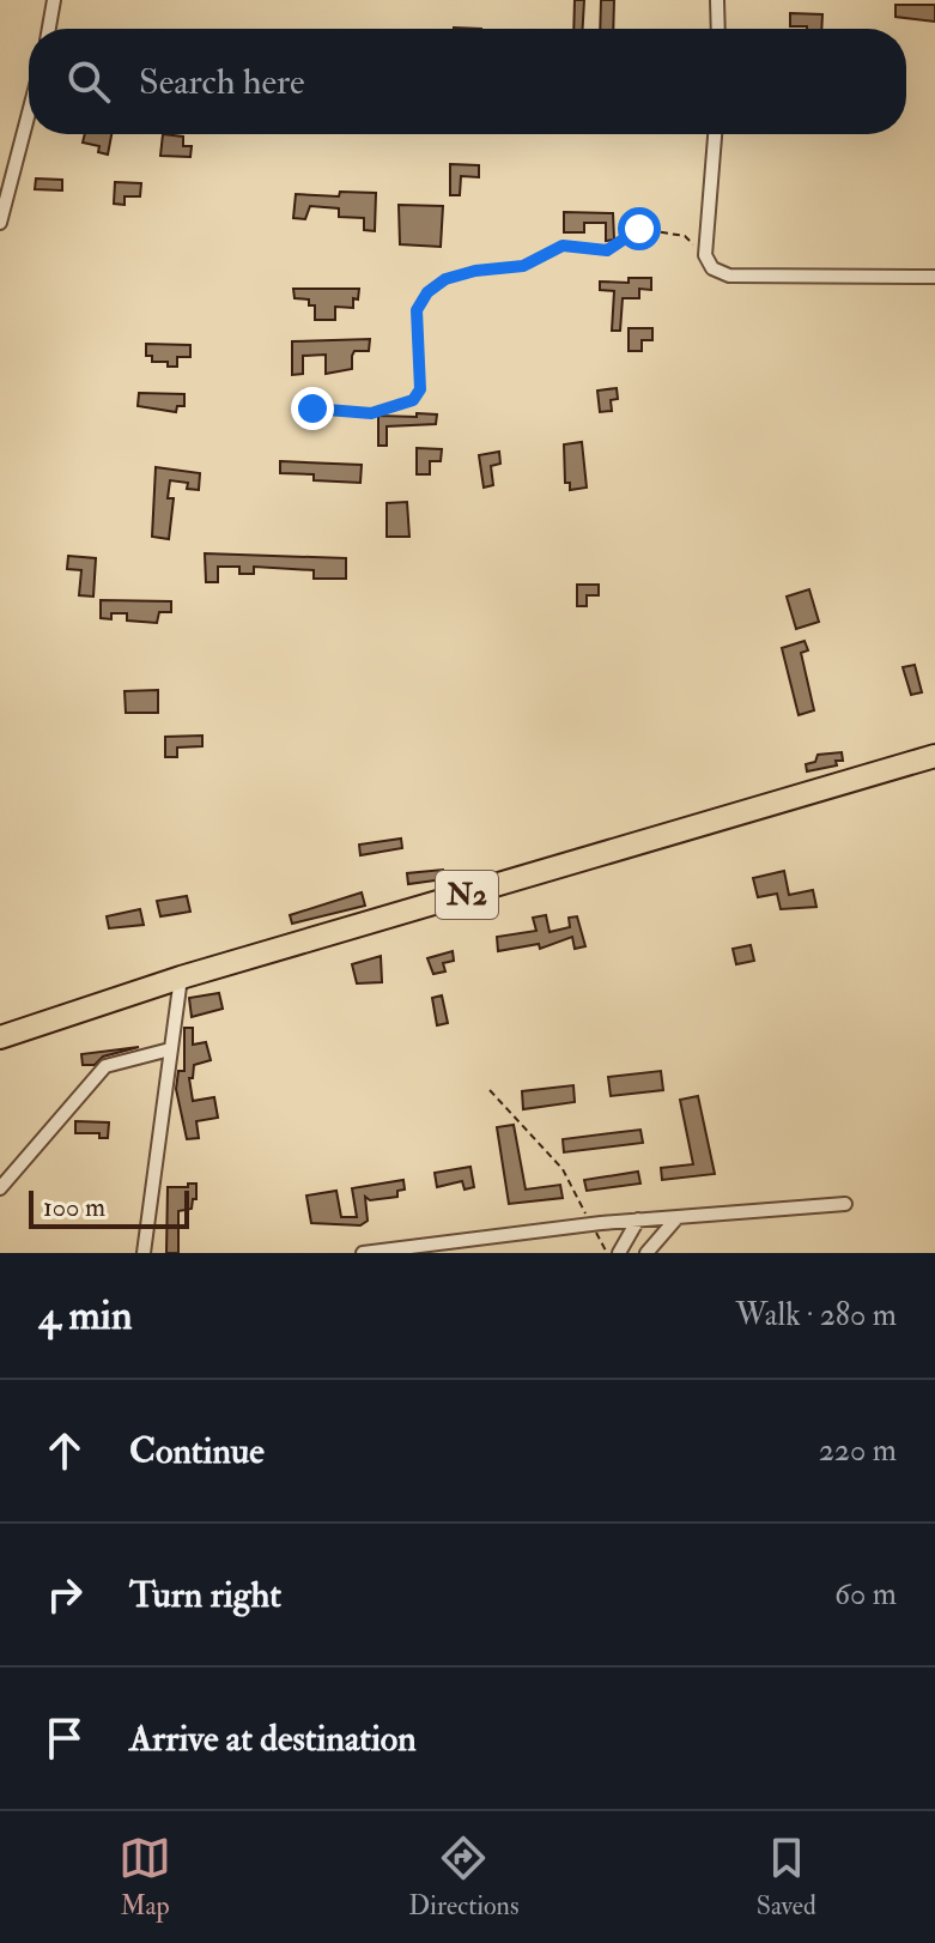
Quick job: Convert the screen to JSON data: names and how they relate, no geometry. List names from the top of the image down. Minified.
{"streets":{"highway":["N2"]},"scale_bar":"100 m","page":{"search":"Search here","scale":"100 m","heading":["4 min","Walk · 280 m"],"list":[["Continue","220 m"],["Turn right","60 m"],"Arrive at destination"],"nav":["Map","Directions","Saved"]}}
